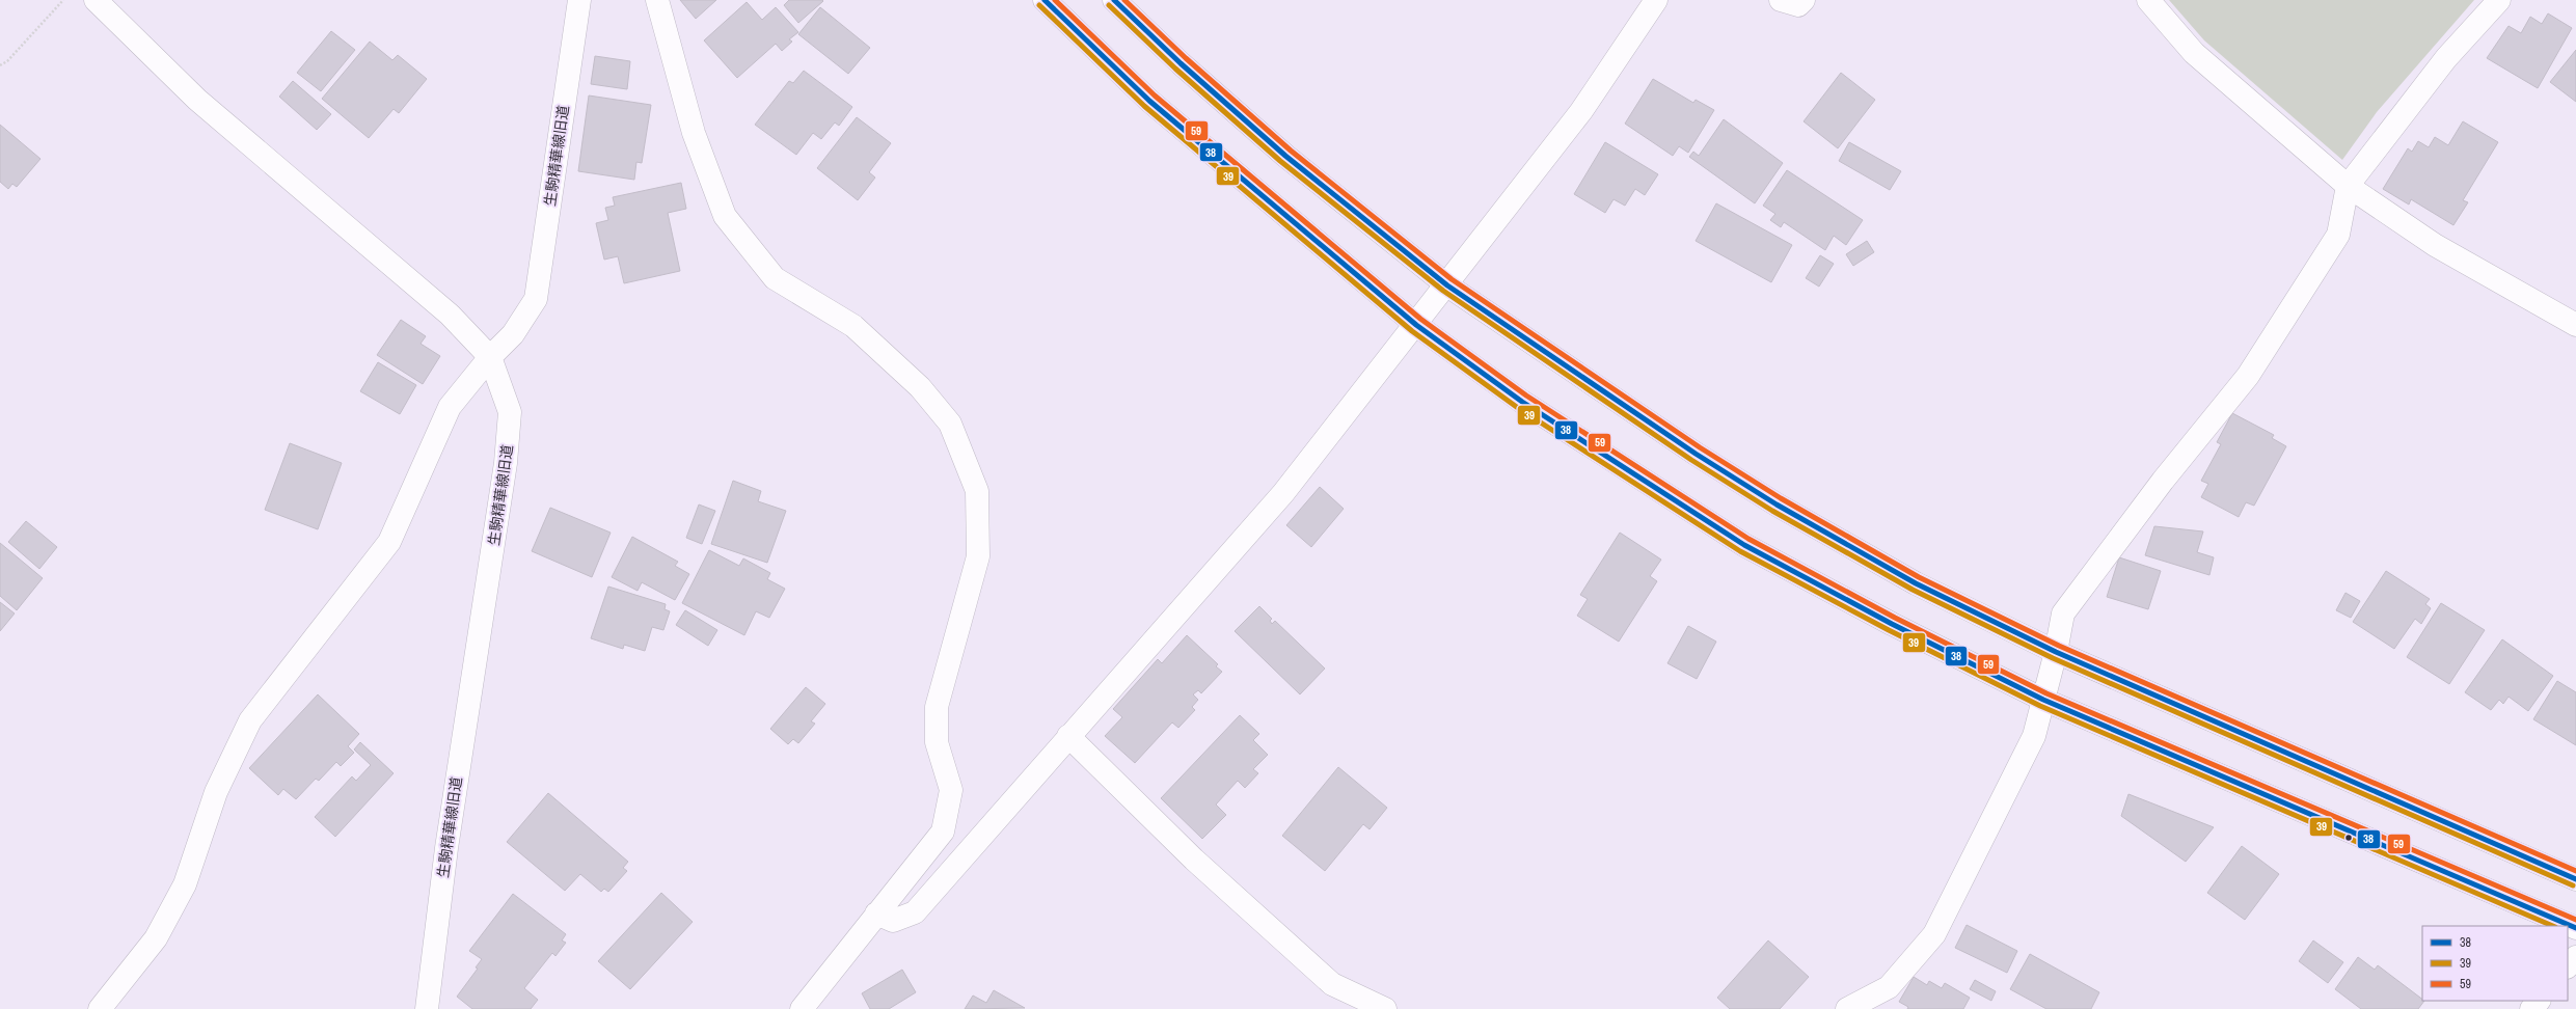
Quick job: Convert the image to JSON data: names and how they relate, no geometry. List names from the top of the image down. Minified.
{"streets":{"street":["生駒精華線旧道"]},"lines":["transit line 38","transit line 59","transit line 39"],"legend":["38","39","59"]}
